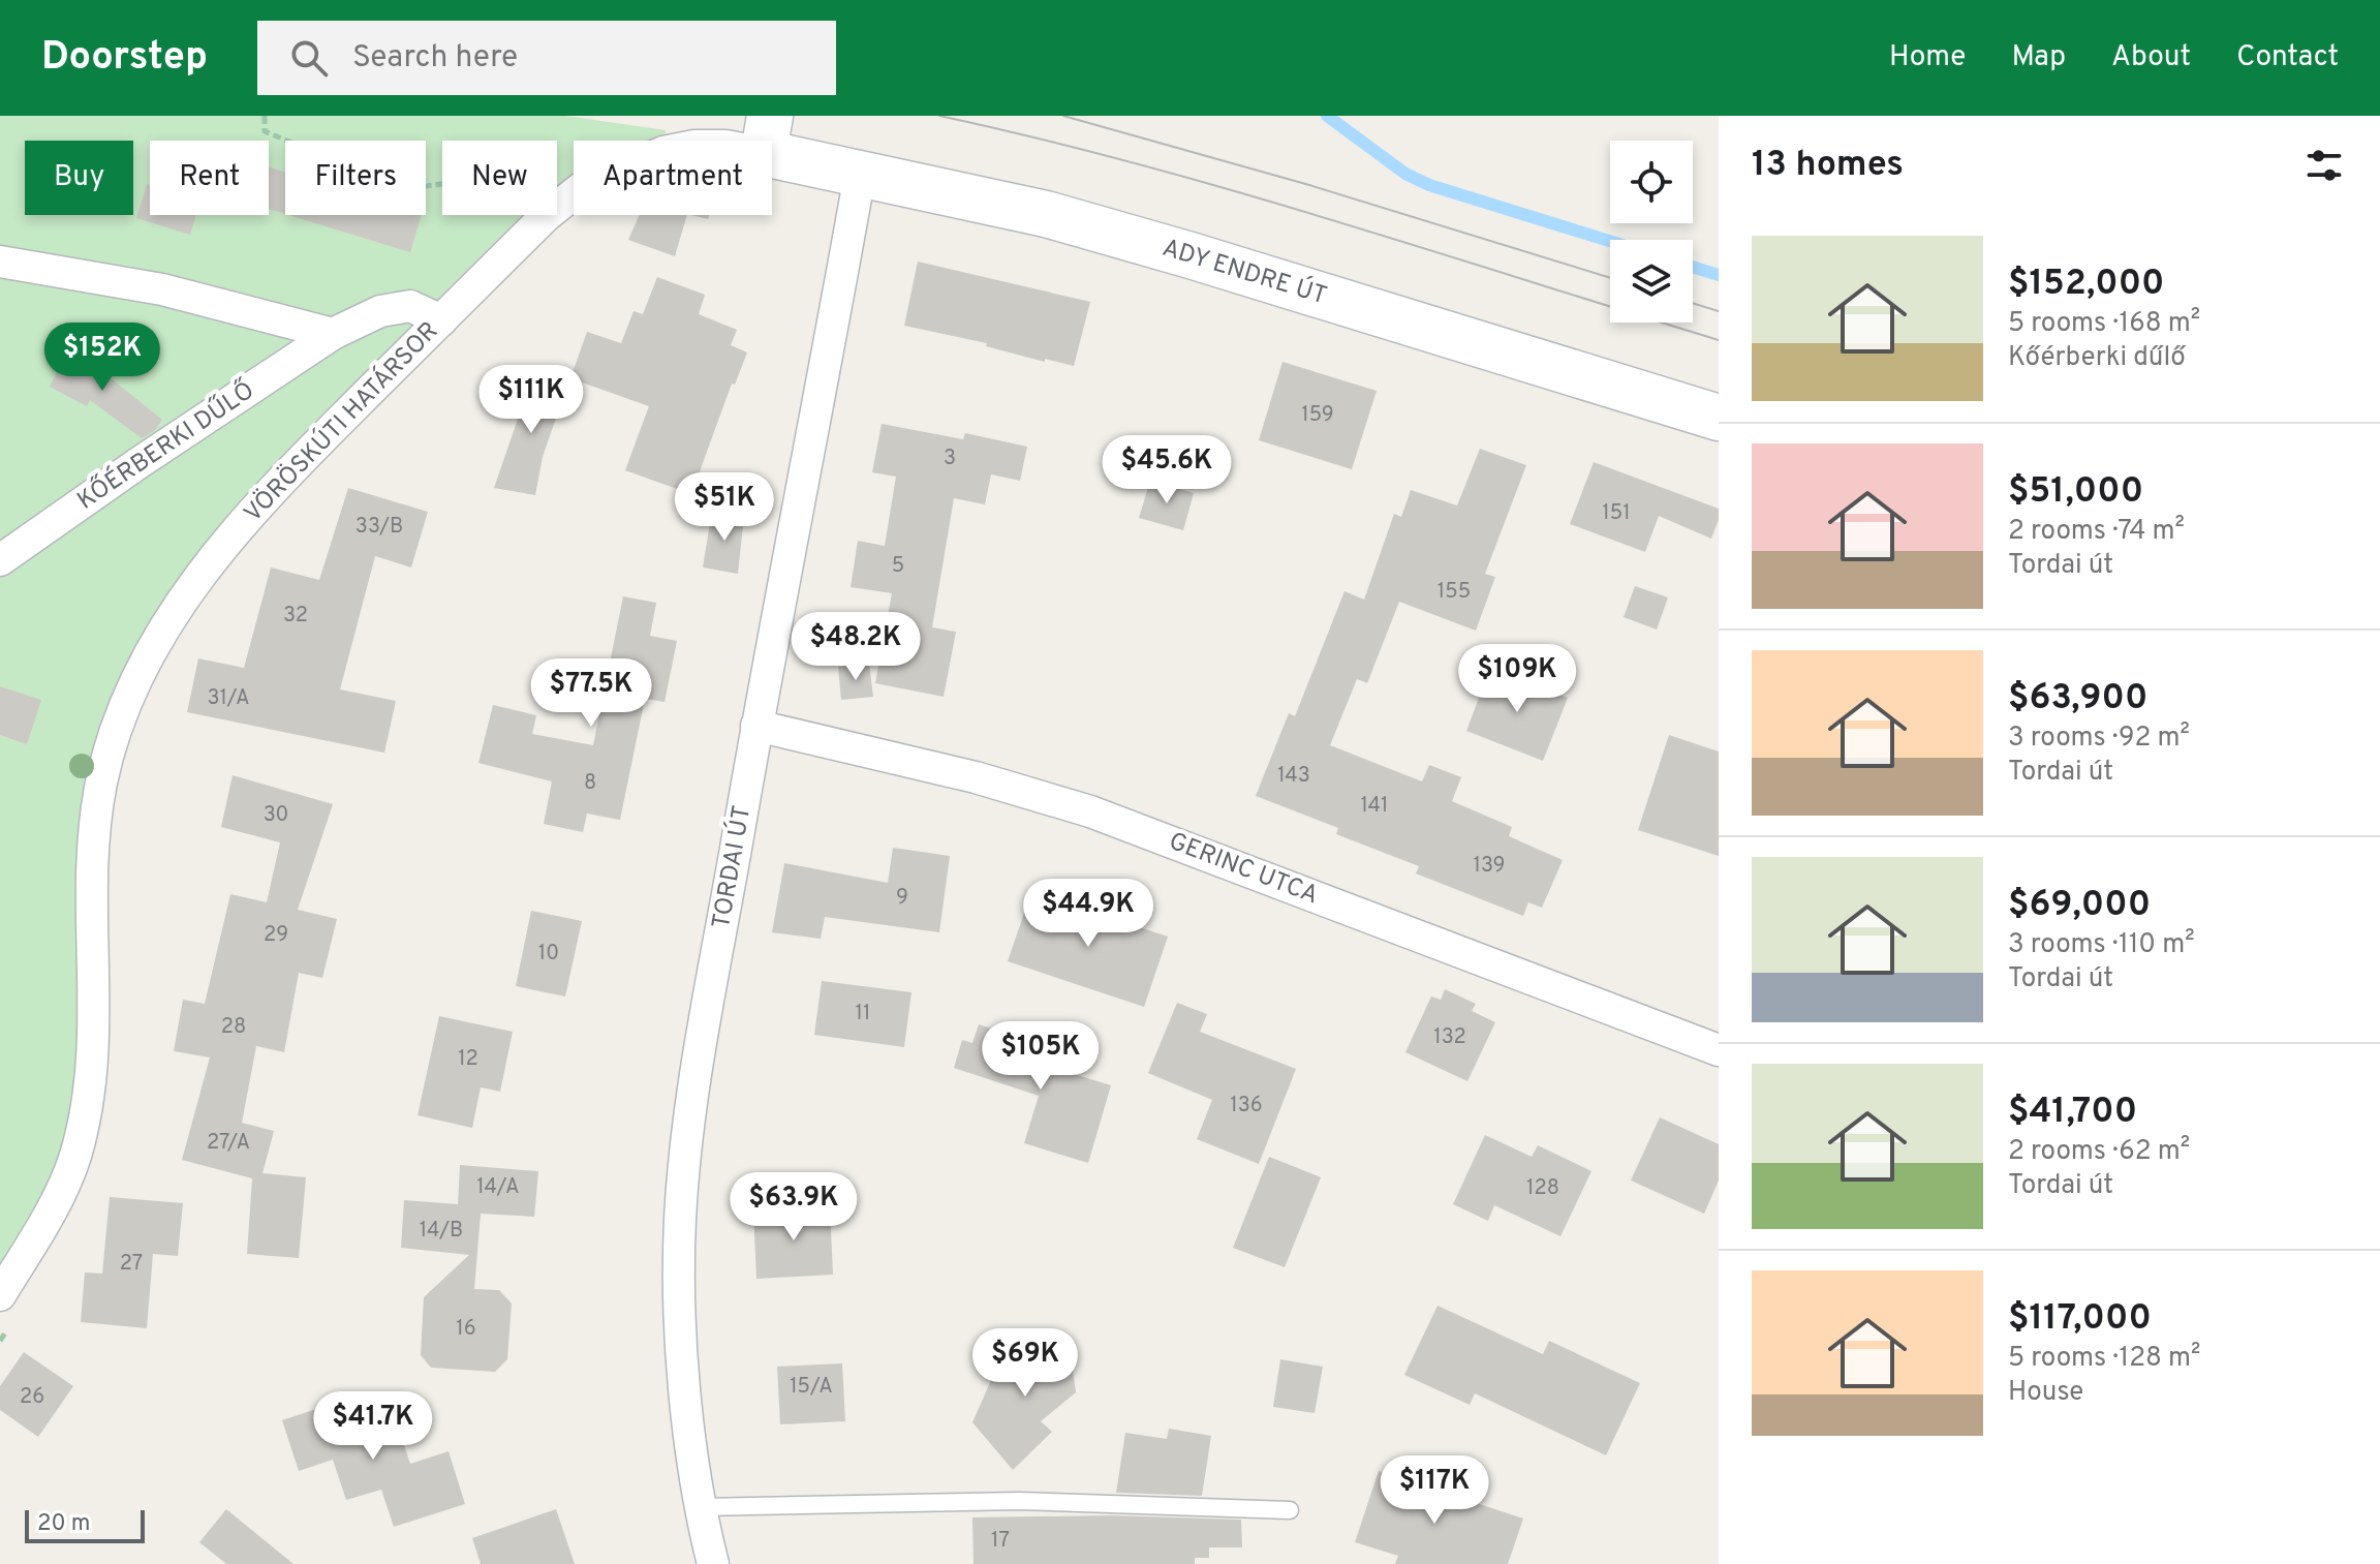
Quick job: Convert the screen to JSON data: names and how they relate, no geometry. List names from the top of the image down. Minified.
{"streets":{"street":["ADY ENDRE ÚT","VÖRÖSKÚTI HATÁRSOR","KŐÉRBERKI DŰLŐ","TORDAI ÚT","GERINC UTCA"]},"crossings":[["ADY ENDRE ÚT","VÖRÖSKÚTI HATÁRSOR"],["ADY ENDRE ÚT","TORDAI ÚT"],["VÖRÖSKÚTI HATÁRSOR","KŐÉRBERKI DŰLŐ"],["TORDAI ÚT","GERINC UTCA"]],"house_numbers":["159","3","151","33/B","5","155","32","31/A","143","8","141","30","139","9","29","10","11","28","132","12","136","27/A","14/A","128","14/B","27","16","15/A","26","17"],"scale_bar":"20 m","page":{"header":"Doorstep","search":"Search here","nav":["Home","Map","About","Contact"],"heading":"13 homes","chip":["Buy","Rent","Filters","New","Apartment"],"list":[{"name":"$152,000","note":"5 rooms · 168 m² · Kőérberki dűlő"},{"name":"$51,000","note":"2 rooms · 74 m² · Tordai út"},{"name":"$63,900","note":"3 rooms · 92 m² · Tordai út"},{"name":"$69,000","note":"3 rooms · 110 m² · Tordai út"},{"name":"$41,700","note":"2 rooms · 62 m² · Tordai út"},{"name":"$117,000","note":"5 rooms · 128 m² · House"}],"price":["$152K","$111K","$45.6K","$51K","$48.2K","$109K","$77.5K","$44.9K","$105K","$63.9K","$69K","$41.7K","$117K"],"scale":"20 m"}}
